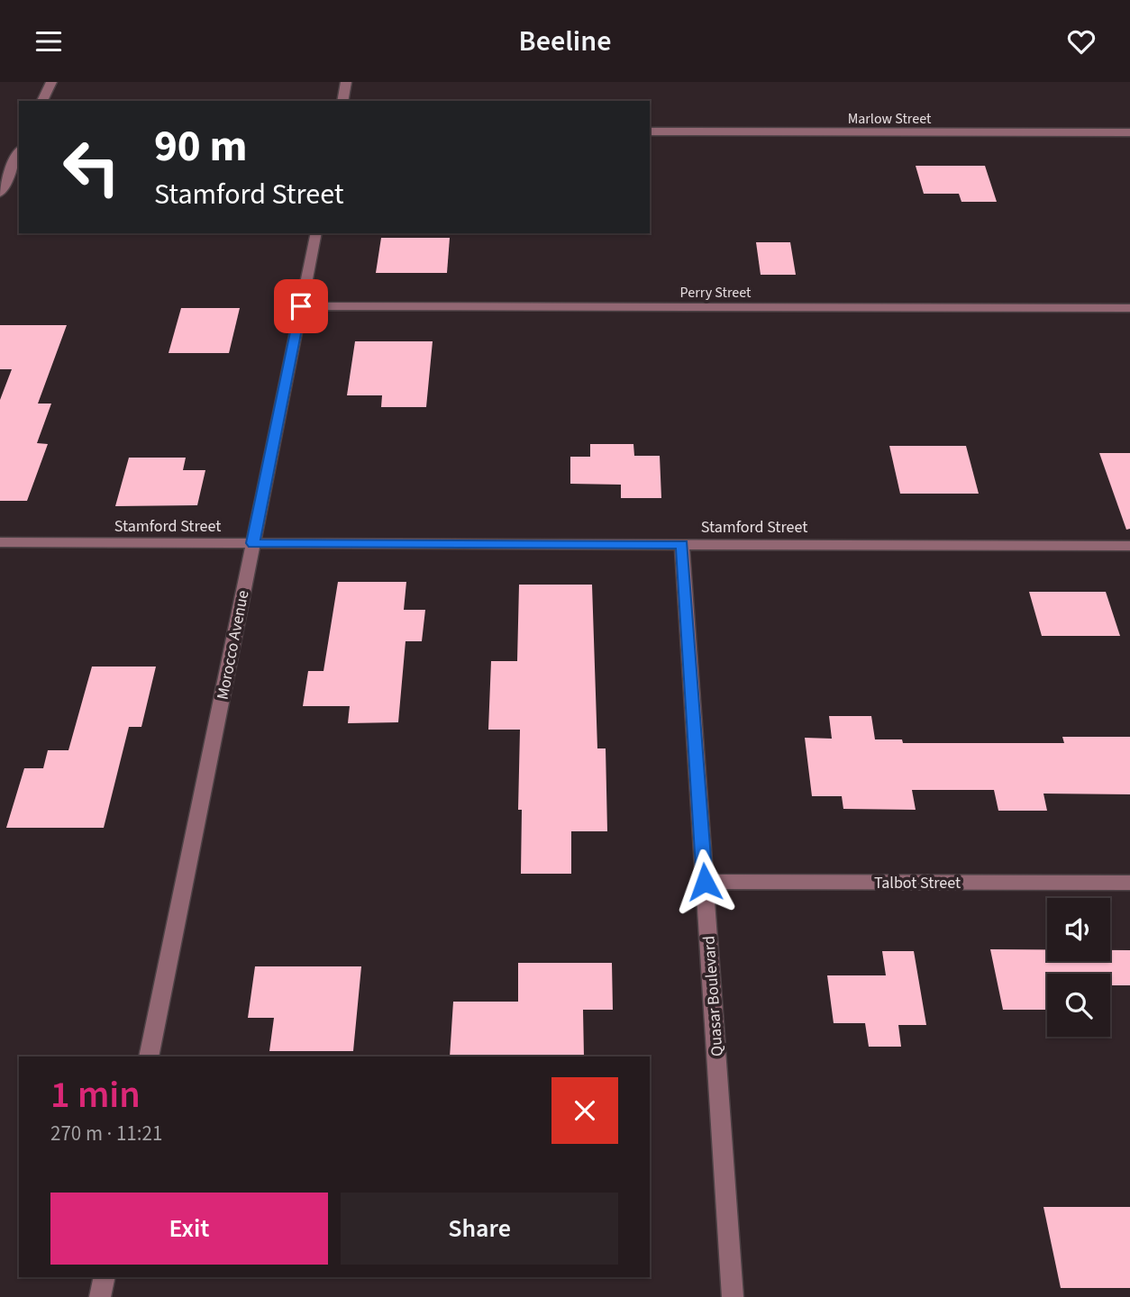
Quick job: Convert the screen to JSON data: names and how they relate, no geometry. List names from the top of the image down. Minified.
{"streets":{"street":["Marlow Street","Perry Street","Stamford Street","Morocco Avenue","Talbot Street","Quasar Boulevard"]},"crossings":[["Perry Street","Morocco Avenue"],["Stamford Street","Morocco Avenue"],["Stamford Street","Quasar Boulevard"],["Talbot Street","Quasar Boulevard"]],"page":{"header":"Beeline","turn":["90 m","Stamford Street"],"heading":["1 min","270 m · 11:21"],"buttons":["Exit","Share"]}}
